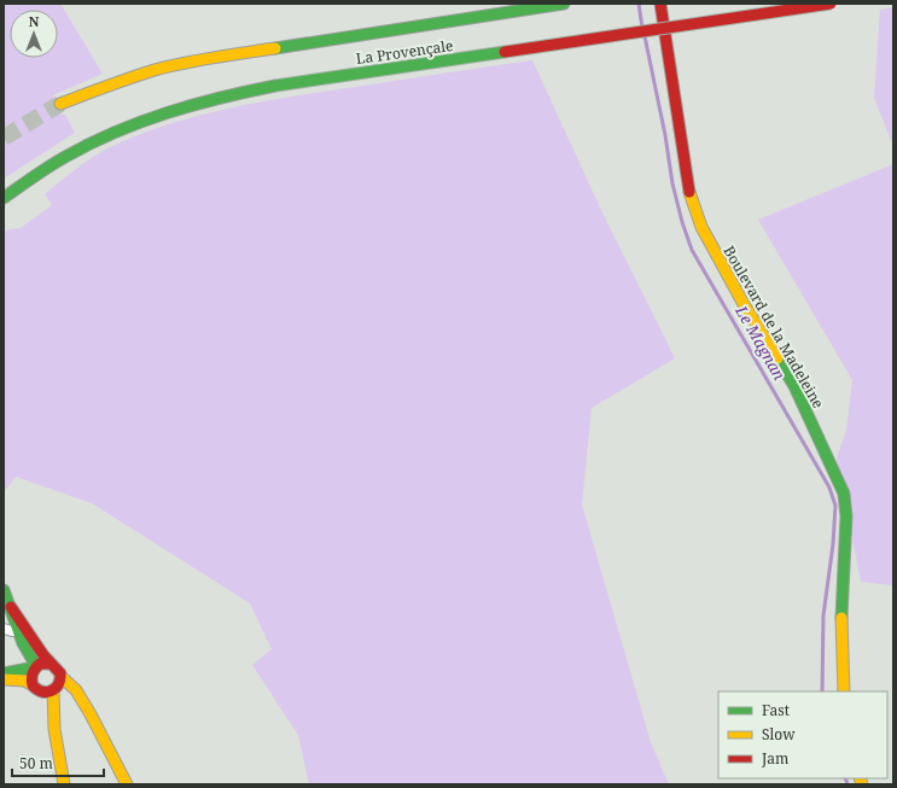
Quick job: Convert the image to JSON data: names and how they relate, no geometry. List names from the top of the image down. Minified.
{"streets":{"main road":["La Provençale","Boulevard de la Madeleine"]},"water":["Le Magnan"],"legend":["Fast","Slow","Jam"],"scale_bar":"50 m","north":"top"}
